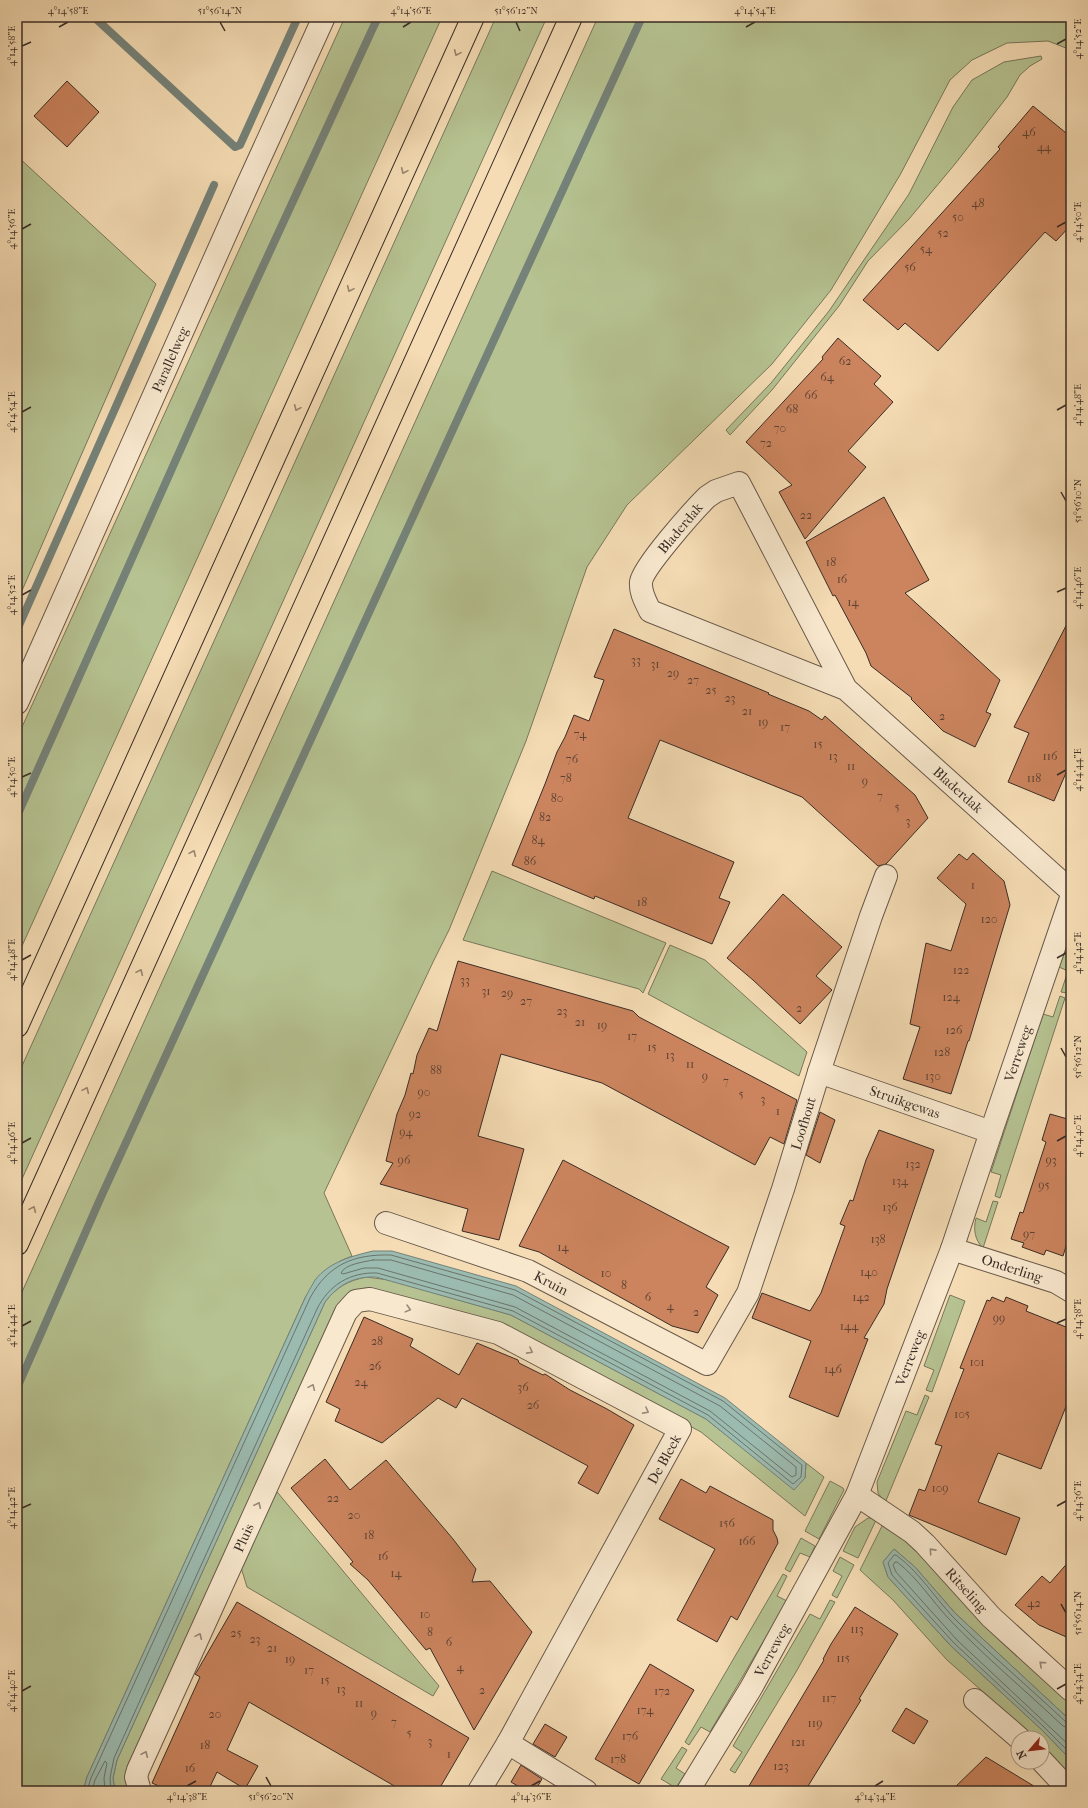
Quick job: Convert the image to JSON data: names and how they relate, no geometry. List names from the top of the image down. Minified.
{"streets":{"street":["Parallelweg","Bladerdak","Verreweg","Struikgewas","Loofhout","Onderling","Kruin","De Bleek","Pluis","Ritseling"]},"crossings":[["Verreweg","Struikgewas"],["Verreweg","Onderling"],["Verreweg","Ritseling"],["Struikgewas","Loofhout"],["Loofhout","Kruin"],["De Bleek","Pluis"]],"one_way":["Pluis","Ritseling"],"house_numbers":["46","44","48","50","52","54","56","62","64","66","68","70","72","22","18","16","14","33","31","29","27","25","23","21","2","19","17","74","15","13","116","76","11","78","118","9","7","80","5","82","3","84","86","1","18","120","122","33","31","29","124","27","2","23","21","19","126","17","15","128","13","11","88","9","130","7","90","5","3","1","92","94","96","93","132","134","95","136","97","138","14","140","10","8","6","142","4","2","99","144","28","101","26","146","24","36","26","105","109","22","20","156","18","166","16","14","42","10","113","8","25","23","6","21","115","19","4","17","15","13","2","172","117","11","174","9","20","7","119","5","176","3","121","18","1","178","123","16"],"north":"bottom left","coordinates":["4°14'58\"E","51°56'14\"N","4°14'56\"E","51°56'12\"N","4°14'54\"E","4°14'52\"E","4°14'50\"E","4°14'48\"E","51°56'10\"N","4°14'46\"E","4°14'44\"E","4°14'42\"E","4°14'40\"E","4°14'38\"E","4°14'36\"E","4°14'34\"E","51°56'20\"N"]}
